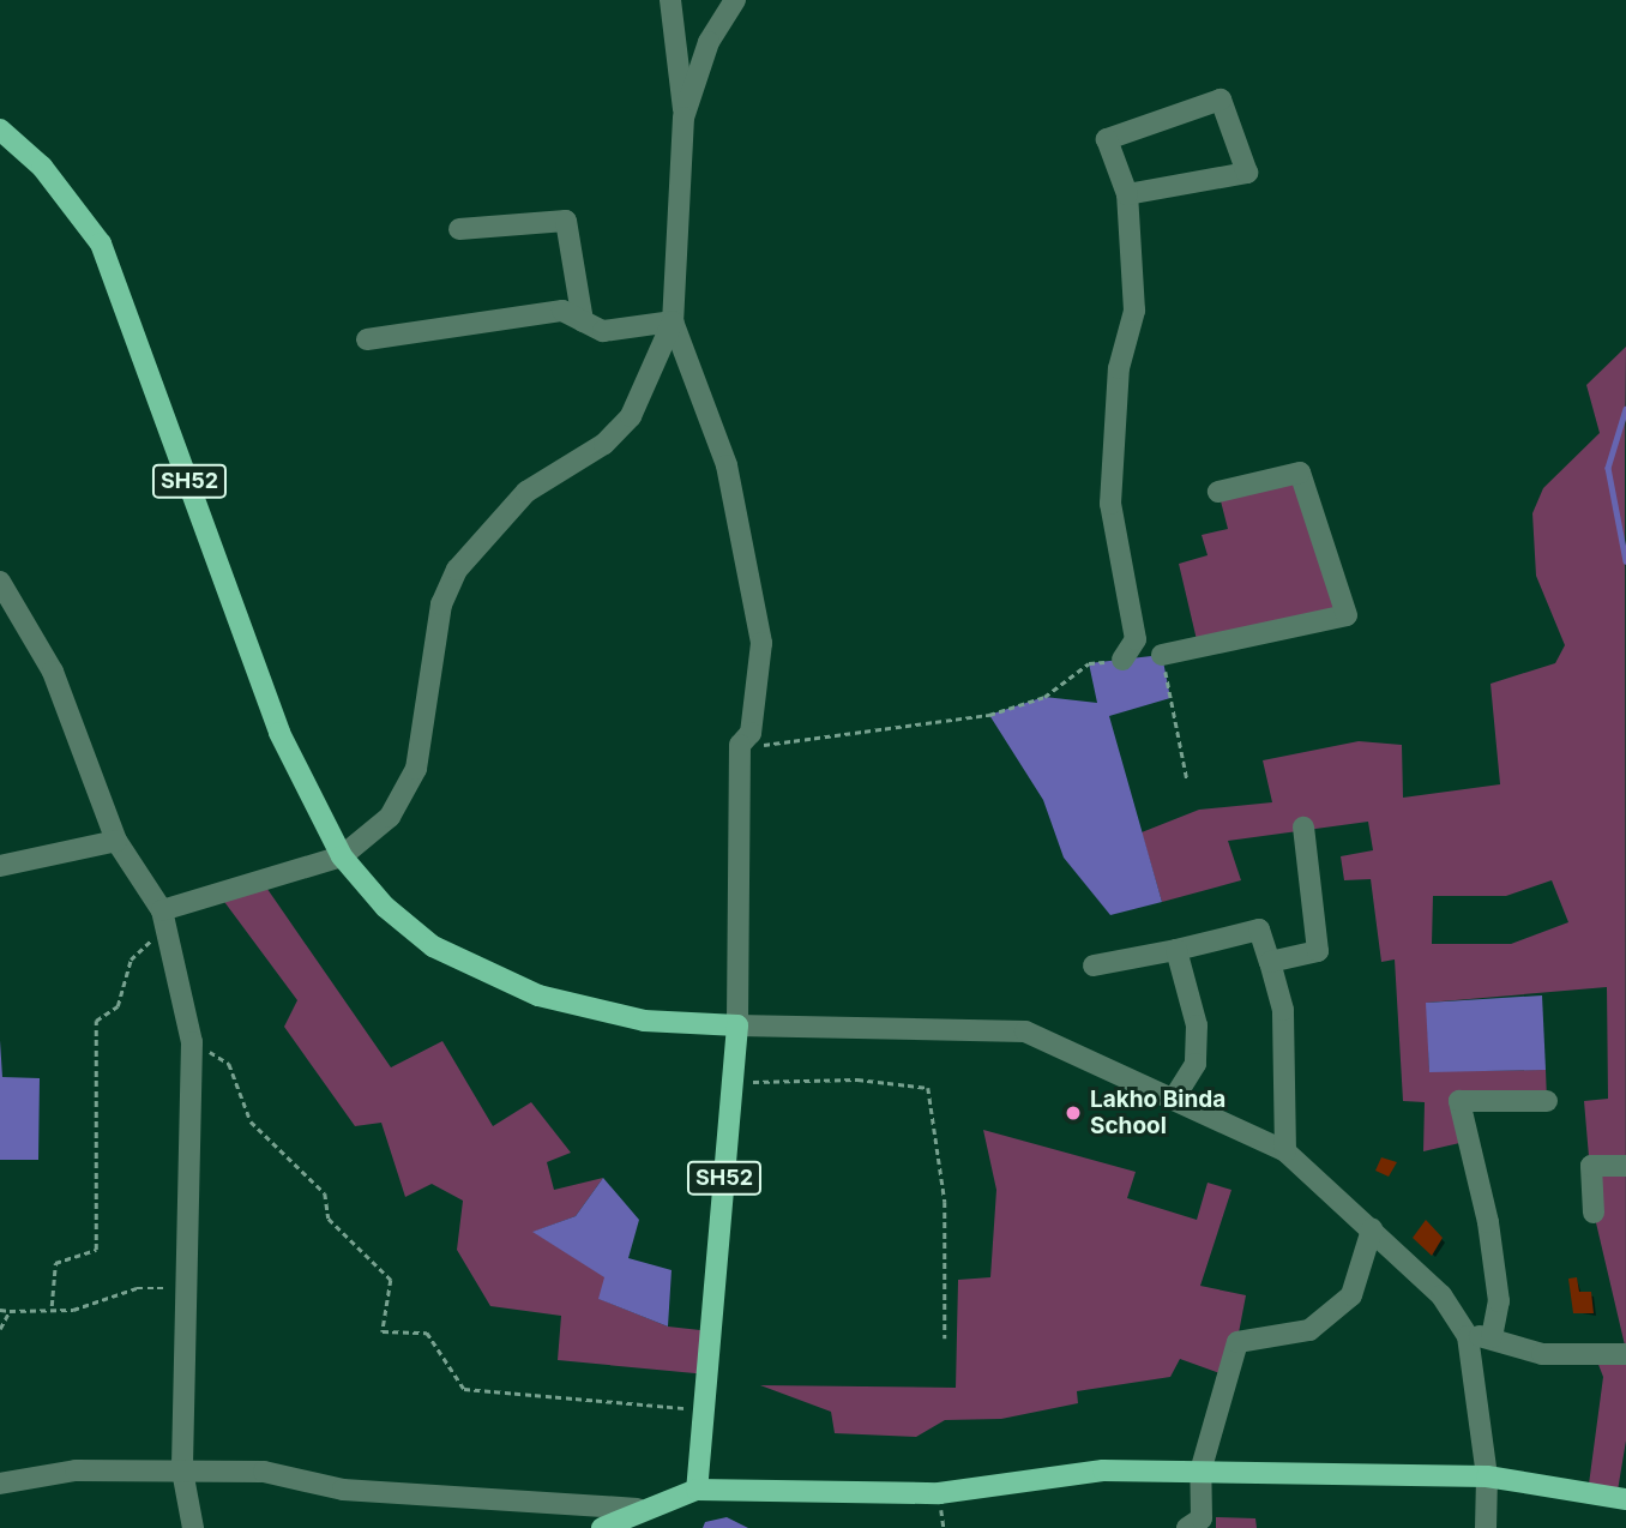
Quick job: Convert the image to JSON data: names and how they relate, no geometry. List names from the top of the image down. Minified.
{"streets":{"main road":["SH52"]},"places":["Lakho Binda School"]}
